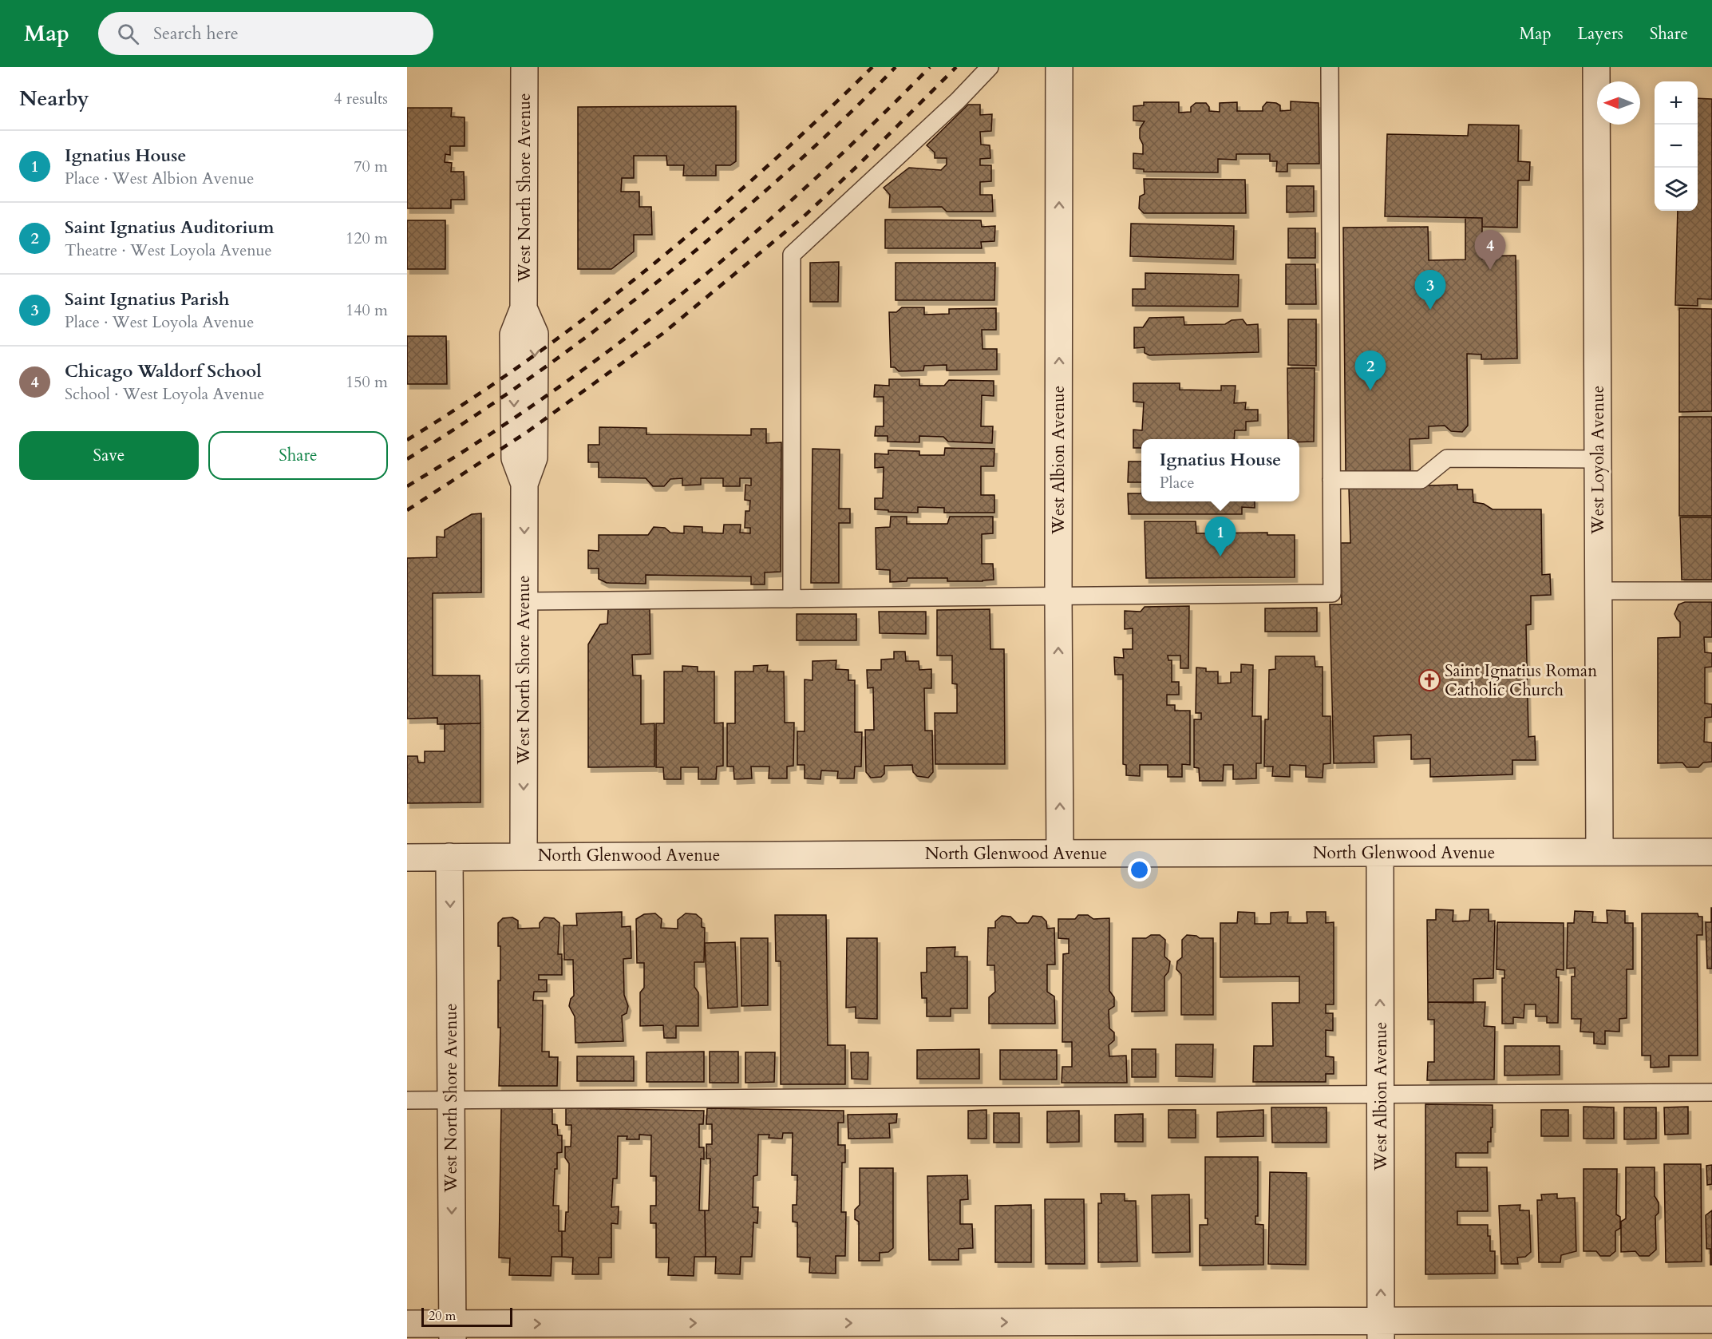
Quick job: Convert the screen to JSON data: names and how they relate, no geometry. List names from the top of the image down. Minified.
{"streets":{"street":["West North Shore Avenue","West Albion Avenue","West Loyola Avenue","North Glenwood Avenue"]},"crossings":[["West North Shore Avenue","North Glenwood Avenue"],["West Albion Avenue","North Glenwood Avenue"],["West Loyola Avenue","North Glenwood Avenue"]],"one_way":["West North Shore Avenue","West Albion Avenue"],"places":{"church":["Saint Ignatius Roman Catholic Church"]},"scale_bar":"20 m","north":"left","page":{"header":"Map","search":"Search here","nav":["Map","Layers","Share"],"heading":["Nearby","4 results"],"map_buttons":["+","−"],"list":[{"mark":"1","name":"Ignatius House","note":"Place · West Albion Avenue","value":"70 m"},{"mark":"2","name":"Saint Ignatius Auditorium","note":"Theatre · West Loyola Avenue","value":"120 m"},{"mark":"3","name":"Saint Ignatius Parish","note":"Place · West Loyola Avenue","value":"140 m"},{"mark":"4","name":"Chicago Waldorf School","note":"School · West Loyola Avenue","value":"150 m"}],"pins":["4","3","2","1"],"buttons":["Save","Share"],"popup":["Ignatius House","Place"],"scale":"20 m"}}
